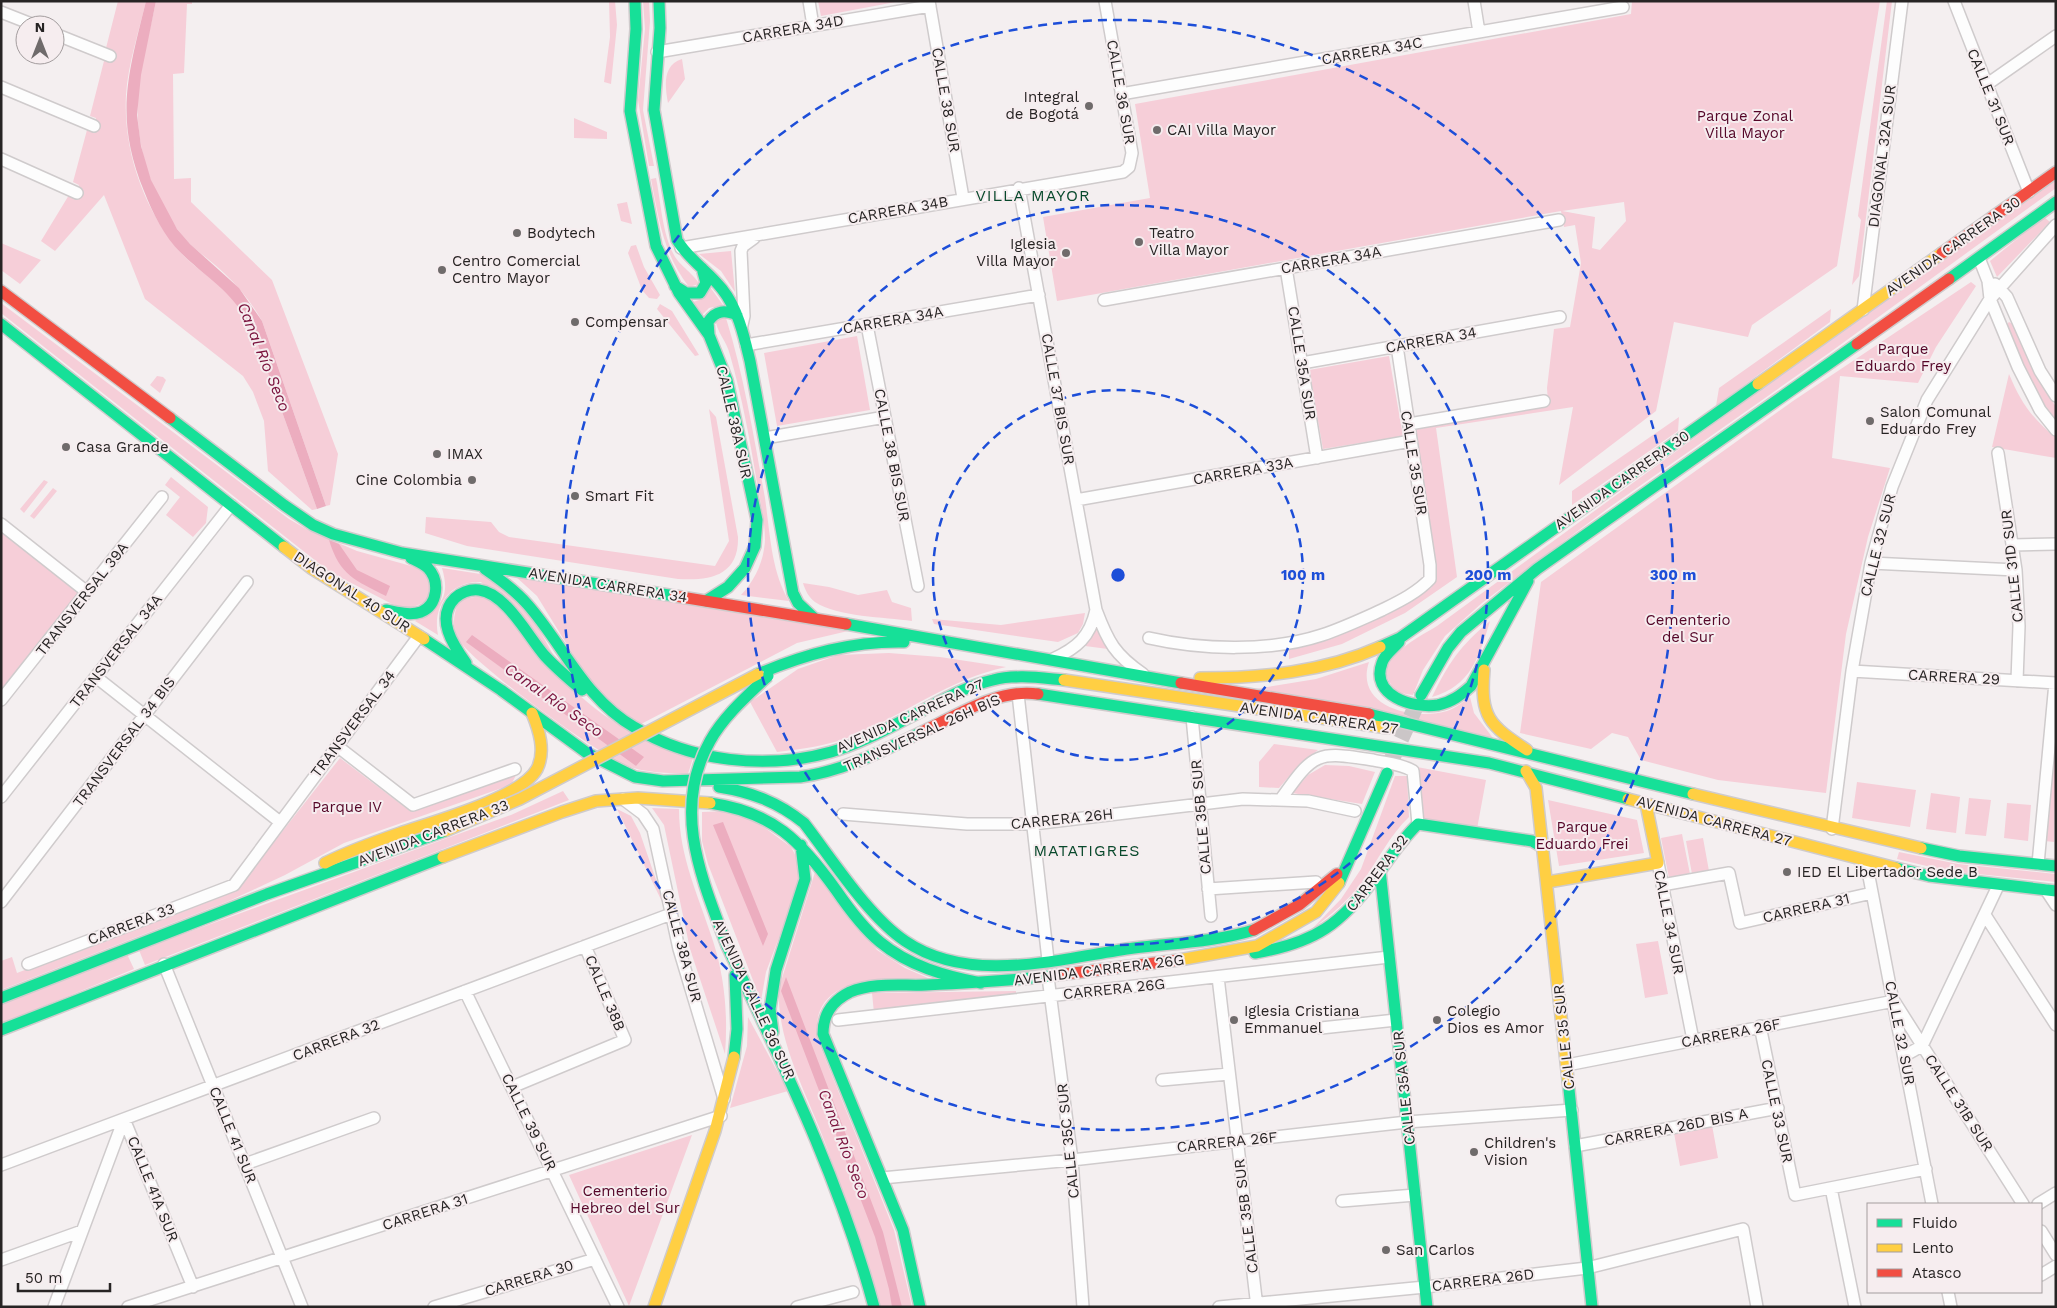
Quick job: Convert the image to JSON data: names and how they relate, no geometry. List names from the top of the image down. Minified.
{"streets":{"main road":["AVENIDA CARRERA 30","CALLE 35A SUR","CALLE 38A SUR","CALLE 35 SUR","AVENIDA CARRERA 34","DIAGONAL 40 SUR","AVENIDA CARRERA 27","TRANSVERSAL 26H BIS","AVENIDA CARRERA 33","CARRERA 32","CALLE 34 SUR","AVENIDA CARRERA 26G","AVENIDA CALLE 36 SUR"],"street":["CARRERA 34D","CARRERA 34C","CALLE 36 SUR","CALLE 31 SUR","CALLE 38 SUR","DIAGONAL 32A SUR","CARRERA 34B","CARRERA 34A","CARRERA 34","CALLE 37 BIS SUR","CALLE 38 BIS SUR","CARRERA 33A","CALLE 32 SUR","CALLE 31D SUR","TRANSVERSAL 39A","TRANSVERSAL 34A","CARRERA 29","TRANSVERSAL 34","TRANSVERSAL 34 BIS","CALLE 35B SUR","CARRERA 26H","CARRERA 31","CARRERA 33","CARRERA 26G","CALLE 38B","CARRERA 26F","CALLE 31B SUR","CALLE 33 SUR","CALLE 39 SUR","CARRERA 26D BIS A","CALLE 41 SUR","CALLE 35C SUR","CALLE 41A SUR","CARRERA 30","CARRERA 26D"]},"crossings":[["CARRERA 34D","CALLE 38 SUR"],["CARRERA 34C","CALLE 36 SUR"],["CALLE 36 SUR","CARRERA 34B"],["CALLE 31 SUR","AVENIDA CARRERA 30"],["CALLE 38 SUR","CARRERA 34B"],["DIAGONAL 32A SUR","AVENIDA CARRERA 30"],["CARRERA 34B","CALLE 37 BIS SUR"],["CARRERA 34B","CALLE 38A SUR"],["AVENIDA CARRERA 30","CALLE 37 BIS SUR"],["AVENIDA CARRERA 30","AVENIDA CARRERA 27"],["CARRERA 34A","CALLE 35A SUR"],["CARRERA 34A","CALLE 37 BIS SUR"],["CARRERA 34A","CALLE 38A SUR"],["CARRERA 34A","CALLE 38 BIS SUR"],["CARRERA 34","CALLE 35A SUR"],["CARRERA 34","CALLE 35 SUR"],["CALLE 35A SUR","CARRERA 33A"],["CALLE 35A SUR","CARRERA 32"],["CALLE 35A SUR","CARRERA 26G"],["CALLE 35A SUR","CARRERA 26F"],["CALLE 35A SUR","CARRERA 26D"],["CALLE 37 BIS SUR","CARRERA 33A"],["CALLE 37 BIS SUR","AVENIDA CARRERA 27"],["CALLE 38A SUR","AVENIDA CARRERA 34"],["CALLE 38A SUR","AVENIDA CARRERA 27"],["CALLE 38A SUR","AVENIDA CARRERA 33"],["CALLE 38A SUR","CARRERA 32"],["CALLE 35 SUR","CARRERA 33A"],["CALLE 35 SUR","AVENIDA CARRERA 27"],["CALLE 35 SUR","CARRERA 32"],["CALLE 35 SUR","CARRERA 26F"],["CALLE 35 SUR","CARRERA 26D BIS A"],["CALLE 35 SUR","CARRERA 26D"],["CALLE 32 SUR","CARRERA 29"],["CALLE 32 SUR","AVENIDA CARRERA 27"],["CALLE 32 SUR","CARRERA 31"],["CALLE 32 SUR","CARRERA 26F"],["CALLE 32 SUR","CALLE 31B SUR"],["CALLE 31D SUR","CARRERA 29"],["AVENIDA CARRERA 34","AVENIDA CARRERA 27"],["DIAGONAL 40 SUR","TRANSVERSAL 34A"],["DIAGONAL 40 SUR","TRANSVERSAL 34"],["DIAGONAL 40 SUR","TRANSVERSAL 26H BIS"],["DIAGONAL 40 SUR","AVENIDA CARRERA 26G"],["AVENIDA CARRERA 27","TRANSVERSAL 26H BIS"],["AVENIDA CARRERA 27","CALLE 35B SUR"],["AVENIDA CARRERA 27","CALLE 34 SUR"],["AVENIDA CARRERA 27","AVENIDA CALLE 36 SUR"],["TRANSVERSAL 34","CARRERA 33"],["TRANSVERSAL 26H BIS","AVENIDA CARRERA 26G"],["CALLE 35B SUR","CARRERA 26H"],["CALLE 35B SUR","CARRERA 26G"],["CALLE 35B SUR","CARRERA 26F"],["CALLE 35B SUR","CARRERA 26D"],["AVENIDA CARRERA 33","AVENIDA CARRERA 26G"],["AVENIDA CARRERA 33","AVENIDA CALLE 36 SUR"],["AVENIDA CARRERA 33","CALLE 41 SUR"],["CARRERA 32","AVENIDA CARRERA 26G"],["CARRERA 32","CALLE 38B"],["CARRERA 32","CALLE 39 SUR"],["CARRERA 32","CALLE 41 SUR"],["CARRERA 32","CALLE 41A SUR"],["CARRERA 31","CALLE 34 SUR"],["CARRERA 31","CALLE 39 SUR"],["CARRERA 31","CALLE 41 SUR"],["CARRERA 31","CALLE 41A SUR"],["CALLE 34 SUR","CARRERA 26F"],["AVENIDA CARRERA 26G","CARRERA 26F"],["AVENIDA CARRERA 26G","CALLE 35C SUR"],["CARRERA 26G","CALLE 35C SUR"],["CALLE 38B","CALLE 39 SUR"],["CARRERA 26F","CALLE 31B SUR"],["CARRERA 26F","CALLE 33 SUR"],["CARRERA 26F","CALLE 35C SUR"],["CALLE 33 SUR","CARRERA 26D BIS A"],["CALLE 39 SUR","CARRERA 30"]],"districts":["VILLA MAYOR","MATATIGRES"],"water":["Canal Río Seco"],"parks":["Parque Zonal Villa Mayor","Parque Eduardo Frey","Cementerio del Sur","Parque IV","Parque Eduardo Frei","Cementerio Hebreo del Sur"],"places":["Integral de Bogotá","CAI Villa Mayor","Bodytech","Teatro Villa Mayor","Iglesia Villa Mayor","Centro Comercial Centro Mayor","Compensar","Salon Comunal Eduardo Frey","Casa Grande","IMAX","Cine Colombia","Smart Fit","IED El Libertador Sede B","Iglesia Cristiana Emmanuel","Colegio Dios es Amor","Children's Vision","San Carlos"],"legend":["Fluido","Lento","Atasco"],"scale_bar":"50 m","north":"top","rings":["100 m","200 m","300 m"]}
